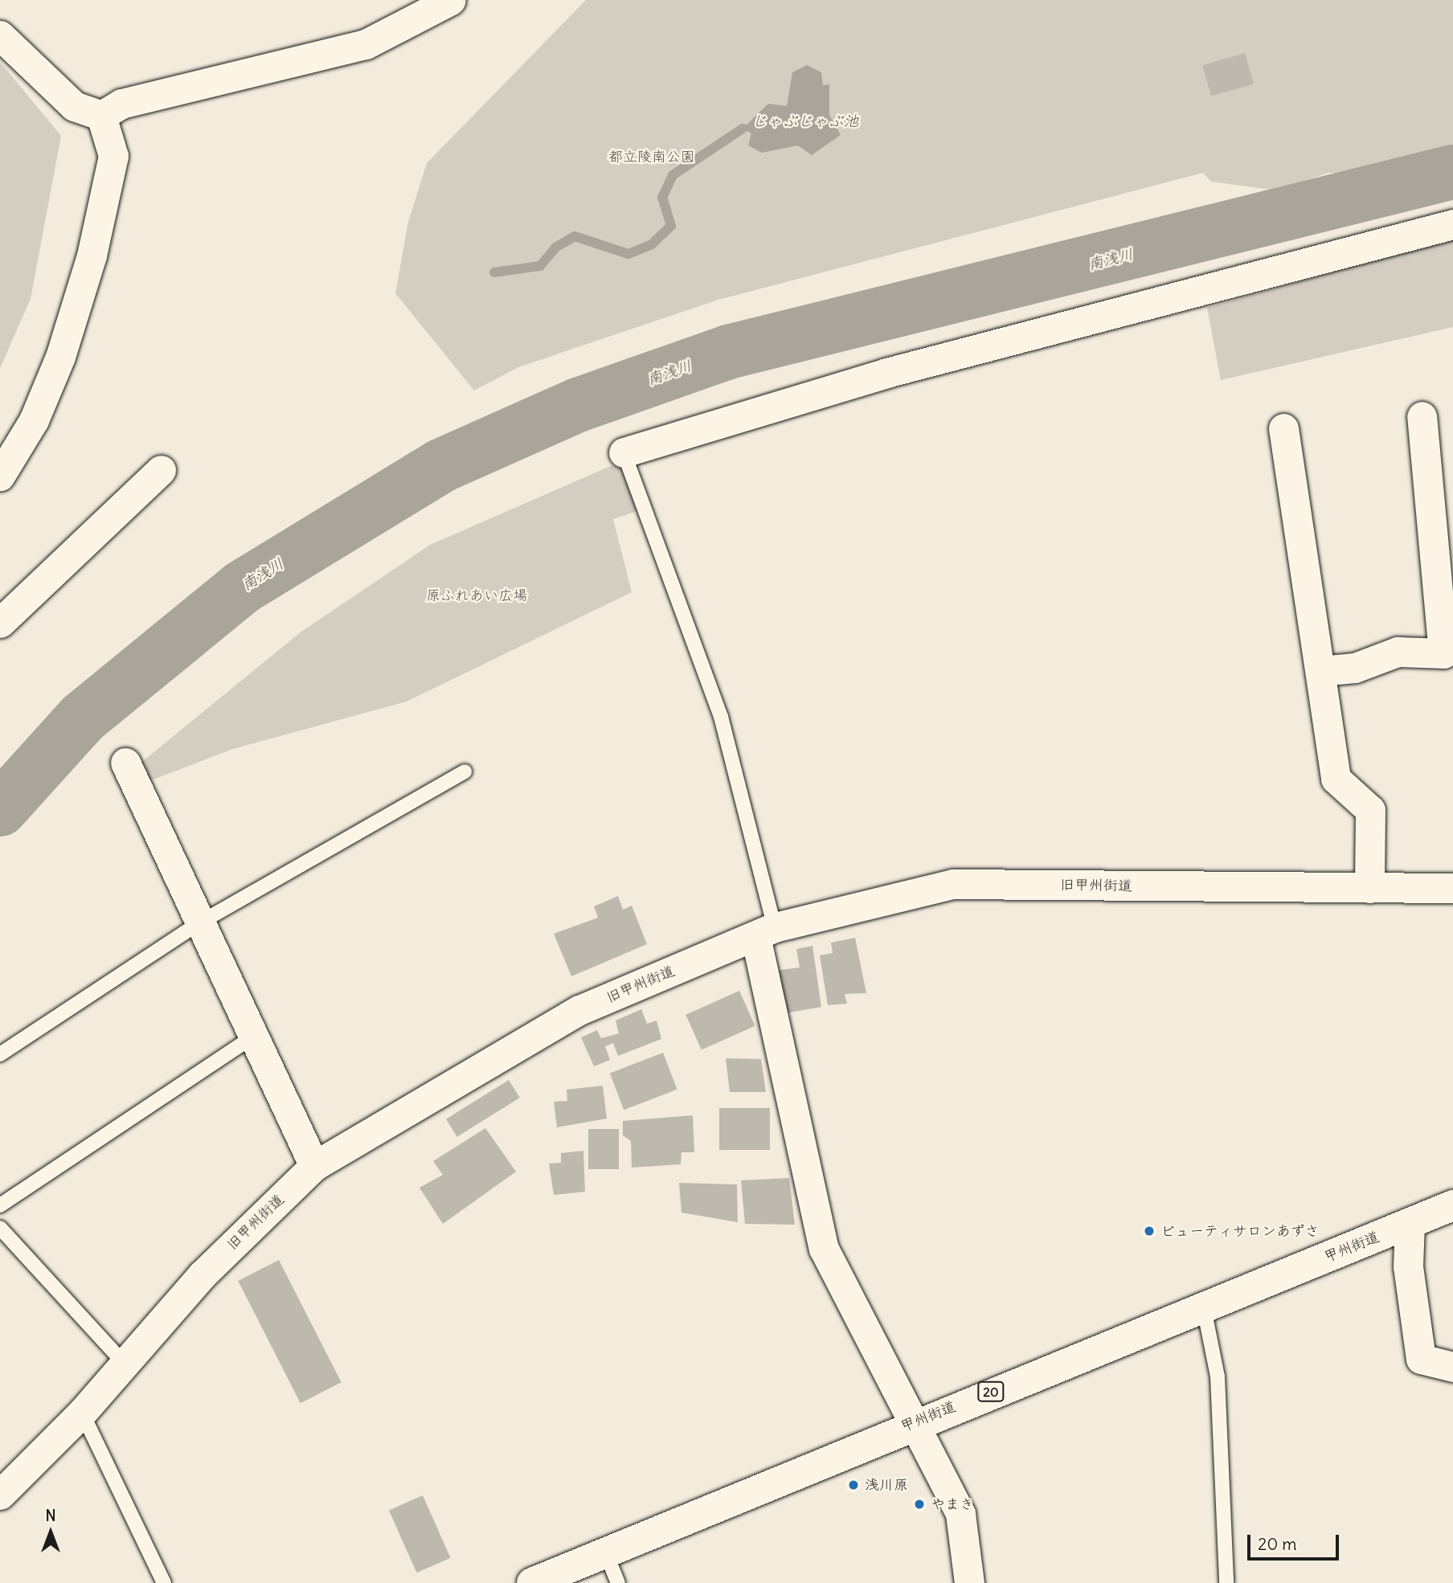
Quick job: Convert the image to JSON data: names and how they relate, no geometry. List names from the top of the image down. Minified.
{"streets":{"highway":["甲州街道","20"],"street":["旧甲州街道"]},"water":["じゃぶじゃぶ池","南浅川"],"parks":["都立陵南公園","原ふれあい広場"],"places":["ビューティサロンあずさ","浅川原","やまき"],"scale_bar":"20 m","north":"top"}
